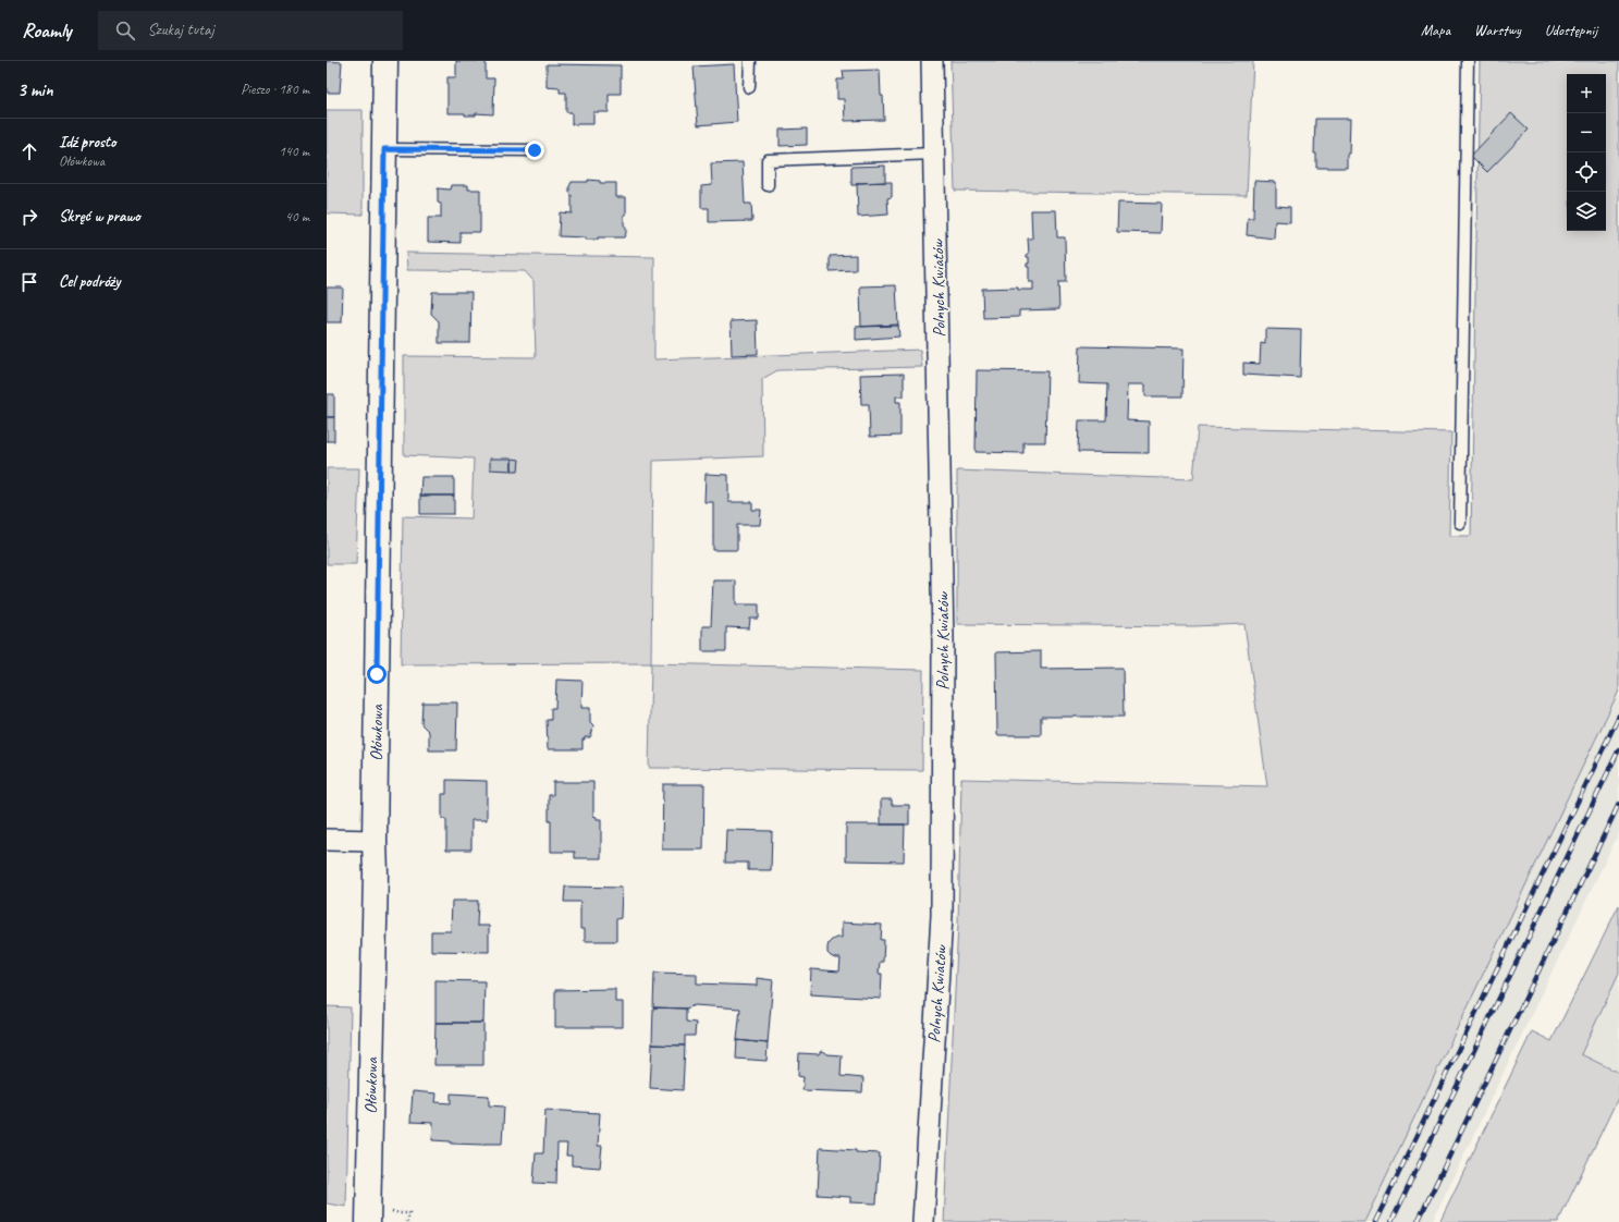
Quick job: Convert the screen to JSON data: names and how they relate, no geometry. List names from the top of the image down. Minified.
{"streets":{"street":["Polnych Kwiatów","Ołówkowa"]},"page":{"header":"Roamly","search":"Szukaj tutaj","nav":["Mapa","Warstwy","Udostępnij"],"heading":["3 min","Pieszo · 180 m"],"map_buttons":["+","−"],"list":[["Idź prosto","Ołówkowa","140 m"],["Skręć w prawo","40 m"],"Cel podróży"]}}
